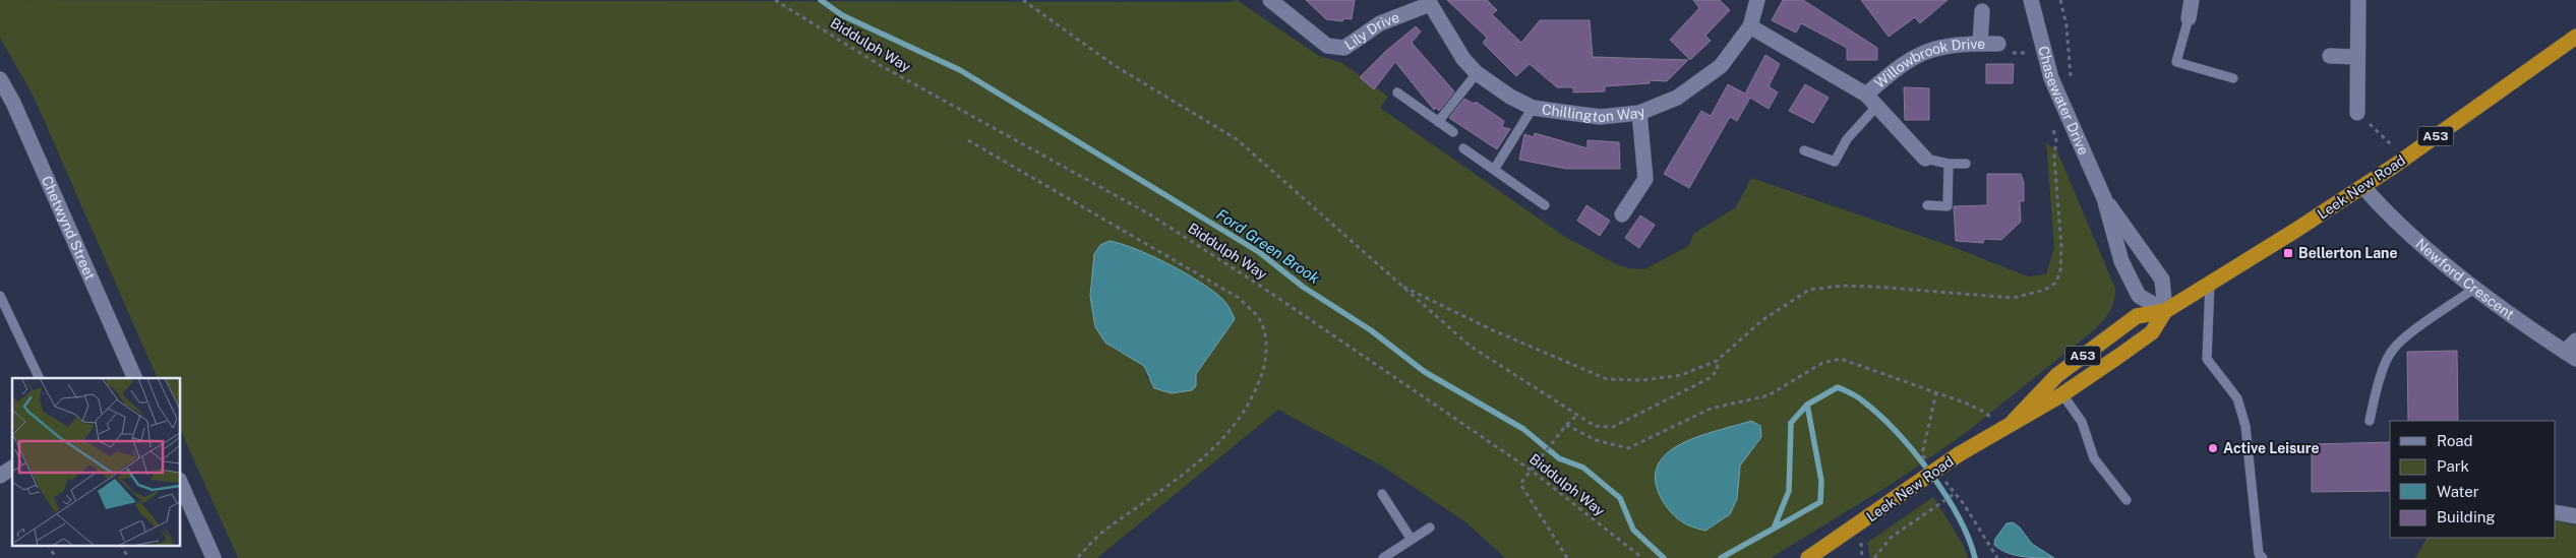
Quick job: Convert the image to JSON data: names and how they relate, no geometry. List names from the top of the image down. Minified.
{"streets":{"highway":["A53","Leek New Road"],"street":["Lily Drive","Willowbrook Drive","Chasewater Drive","Chillington Way","Chetwynd Street","Newford Crescent"],"path":["Biddulph Way"]},"crossings":[["Lily Drive","Chillington Way"],["Willowbrook Drive","Chillington Way"],["Chasewater Drive","Leek New Road"],["Leek New Road","Newford Crescent"]],"water":["Ford Green Brook"],"places":{"transit":["Bellerton Lane"],"other":["Active Leisure"]},"legend":["Road","Park","Water","Building"]}
